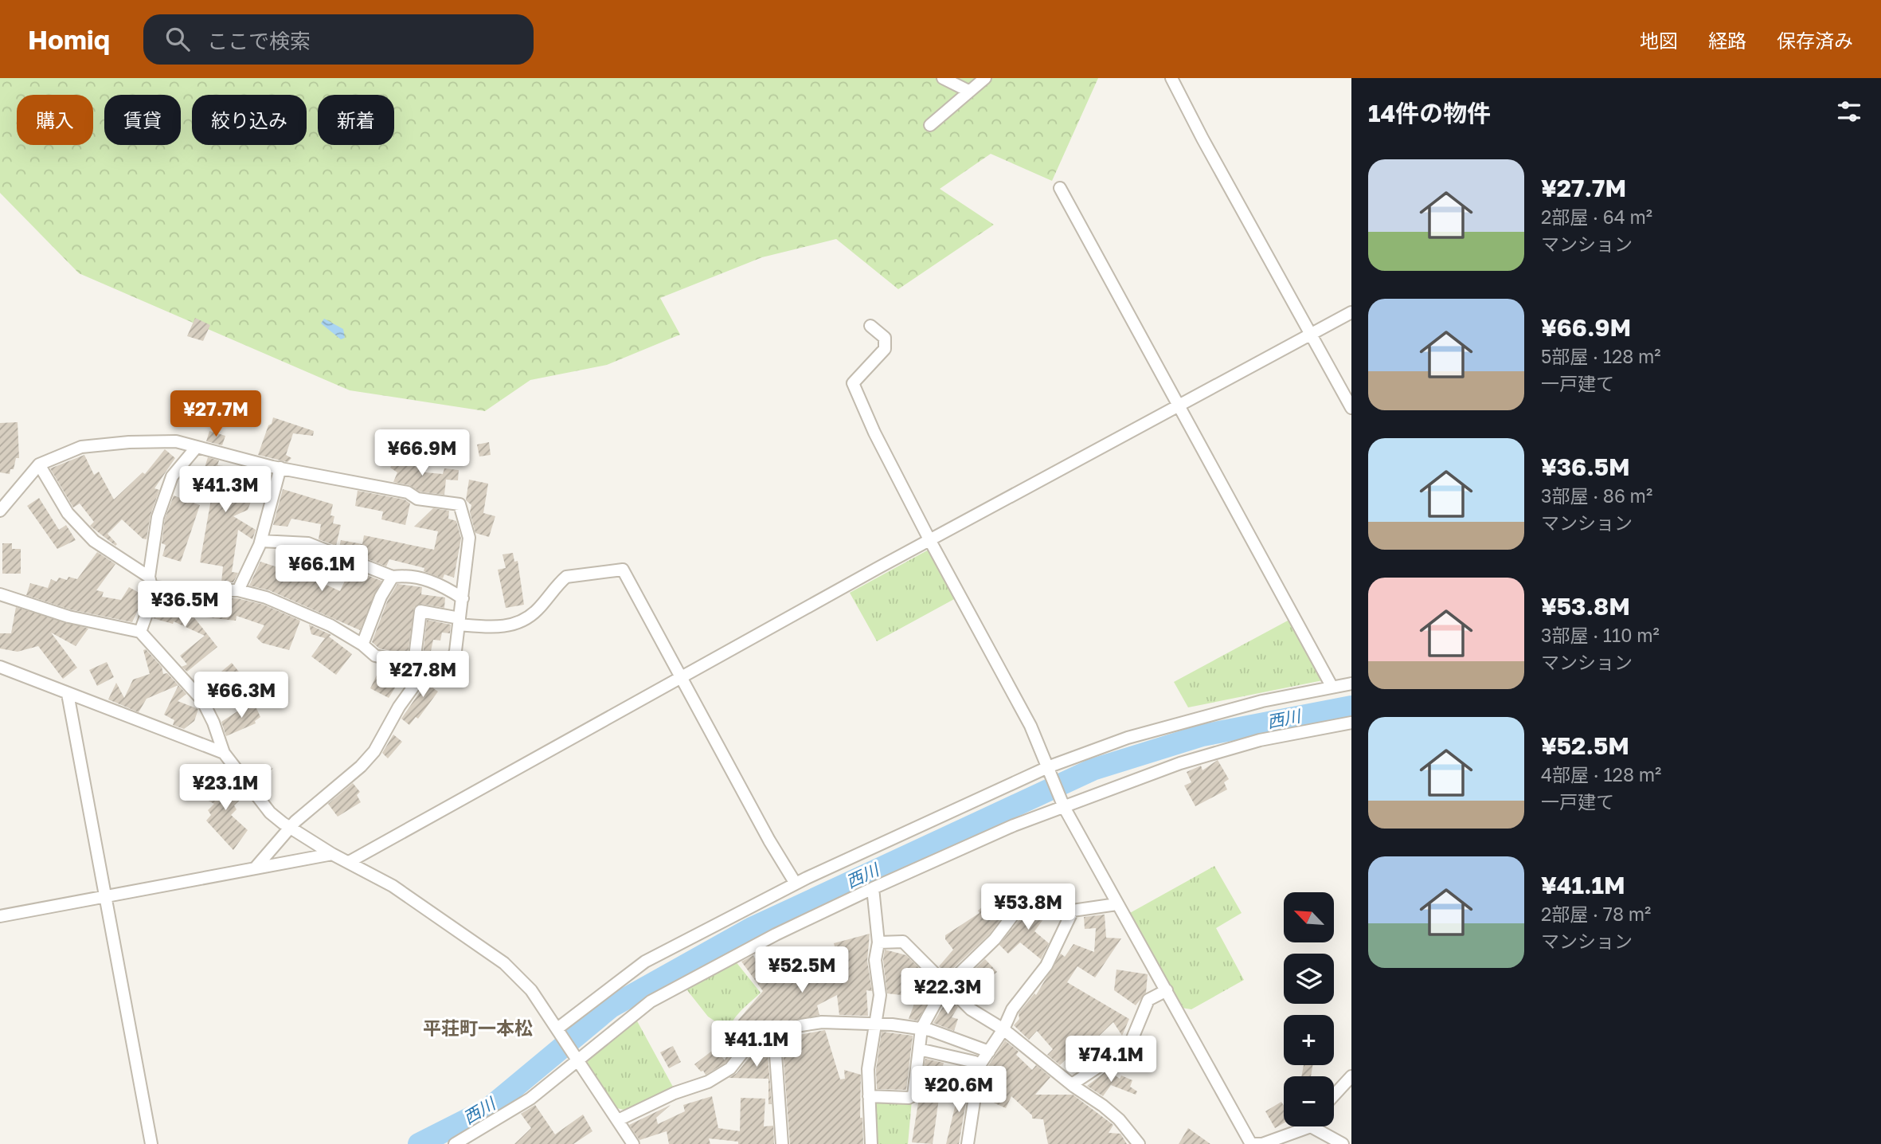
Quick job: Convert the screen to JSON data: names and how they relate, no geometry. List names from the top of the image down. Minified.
{"districts":["平荘町一本松"],"water":["西川"],"north":"top left","page":{"header":"Homiq","search":"ここで検索","nav":["地図","経路","保存済み"],"heading":"14件の物件","chip":["購入","賃貸","絞り込み","新着"],"list":[{"name":"¥27.7M","note":"2部屋 · 64 m² · マンション"},{"name":"¥66.9M","note":"5部屋 · 128 m² · 一戸建て"},{"name":"¥36.5M","note":"3部屋 · 86 m² · マンション"},{"name":"¥53.8M","note":"3部屋 · 110 m² · マンション"},{"name":"¥52.5M","note":"4部屋 · 128 m² · 一戸建て"},{"name":"¥41.1M","note":"2部屋 · 78 m² · マンション"}],"price":["¥27.7M","¥66.9M","¥41.3M","¥66.1M","¥36.5M","¥27.8M","¥66.3M","¥23.1M","¥53.8M","¥52.5M","¥22.3M","¥41.1M","¥74.1M","¥20.6M"],"map_buttons":["+","−"]}}
